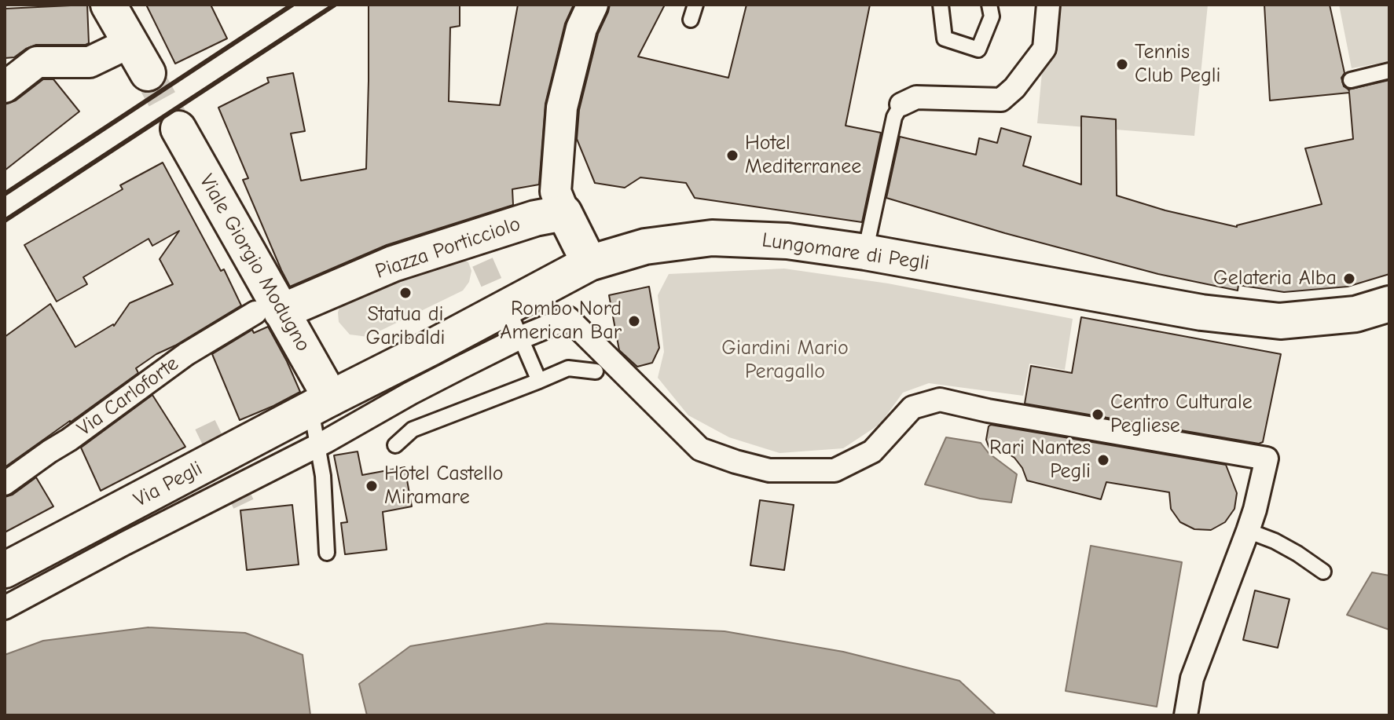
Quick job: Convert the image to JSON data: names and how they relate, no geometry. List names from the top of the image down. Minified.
{"streets":{"main road":["Piazza Porticciolo","Lungomare di Pegli","Viale Giorgio Modugno","Via Pegli"],"street":["Via Carloforte"]},"crossings":[["Piazza Porticciolo","Viale Giorgio Modugno"],["Piazza Porticciolo","Via Carloforte"],["Lungomare di Pegli","Viale Giorgio Modugno"],["Lungomare di Pegli","Via Pegli"],["Viale Giorgio Modugno","Via Carloforte"],["Viale Giorgio Modugno","Via Pegli"]],"parks":["Giardini Mario Peragallo"],"places":["Tennis Club Pegli","Hotel Mediterranee","Gelateria Alba","Statua di Garibaldi","Rombo Nord American Bar","Centro Culturale Pegliese","Rari Nantes Pegli","Hotel Castello Miramare"]}
